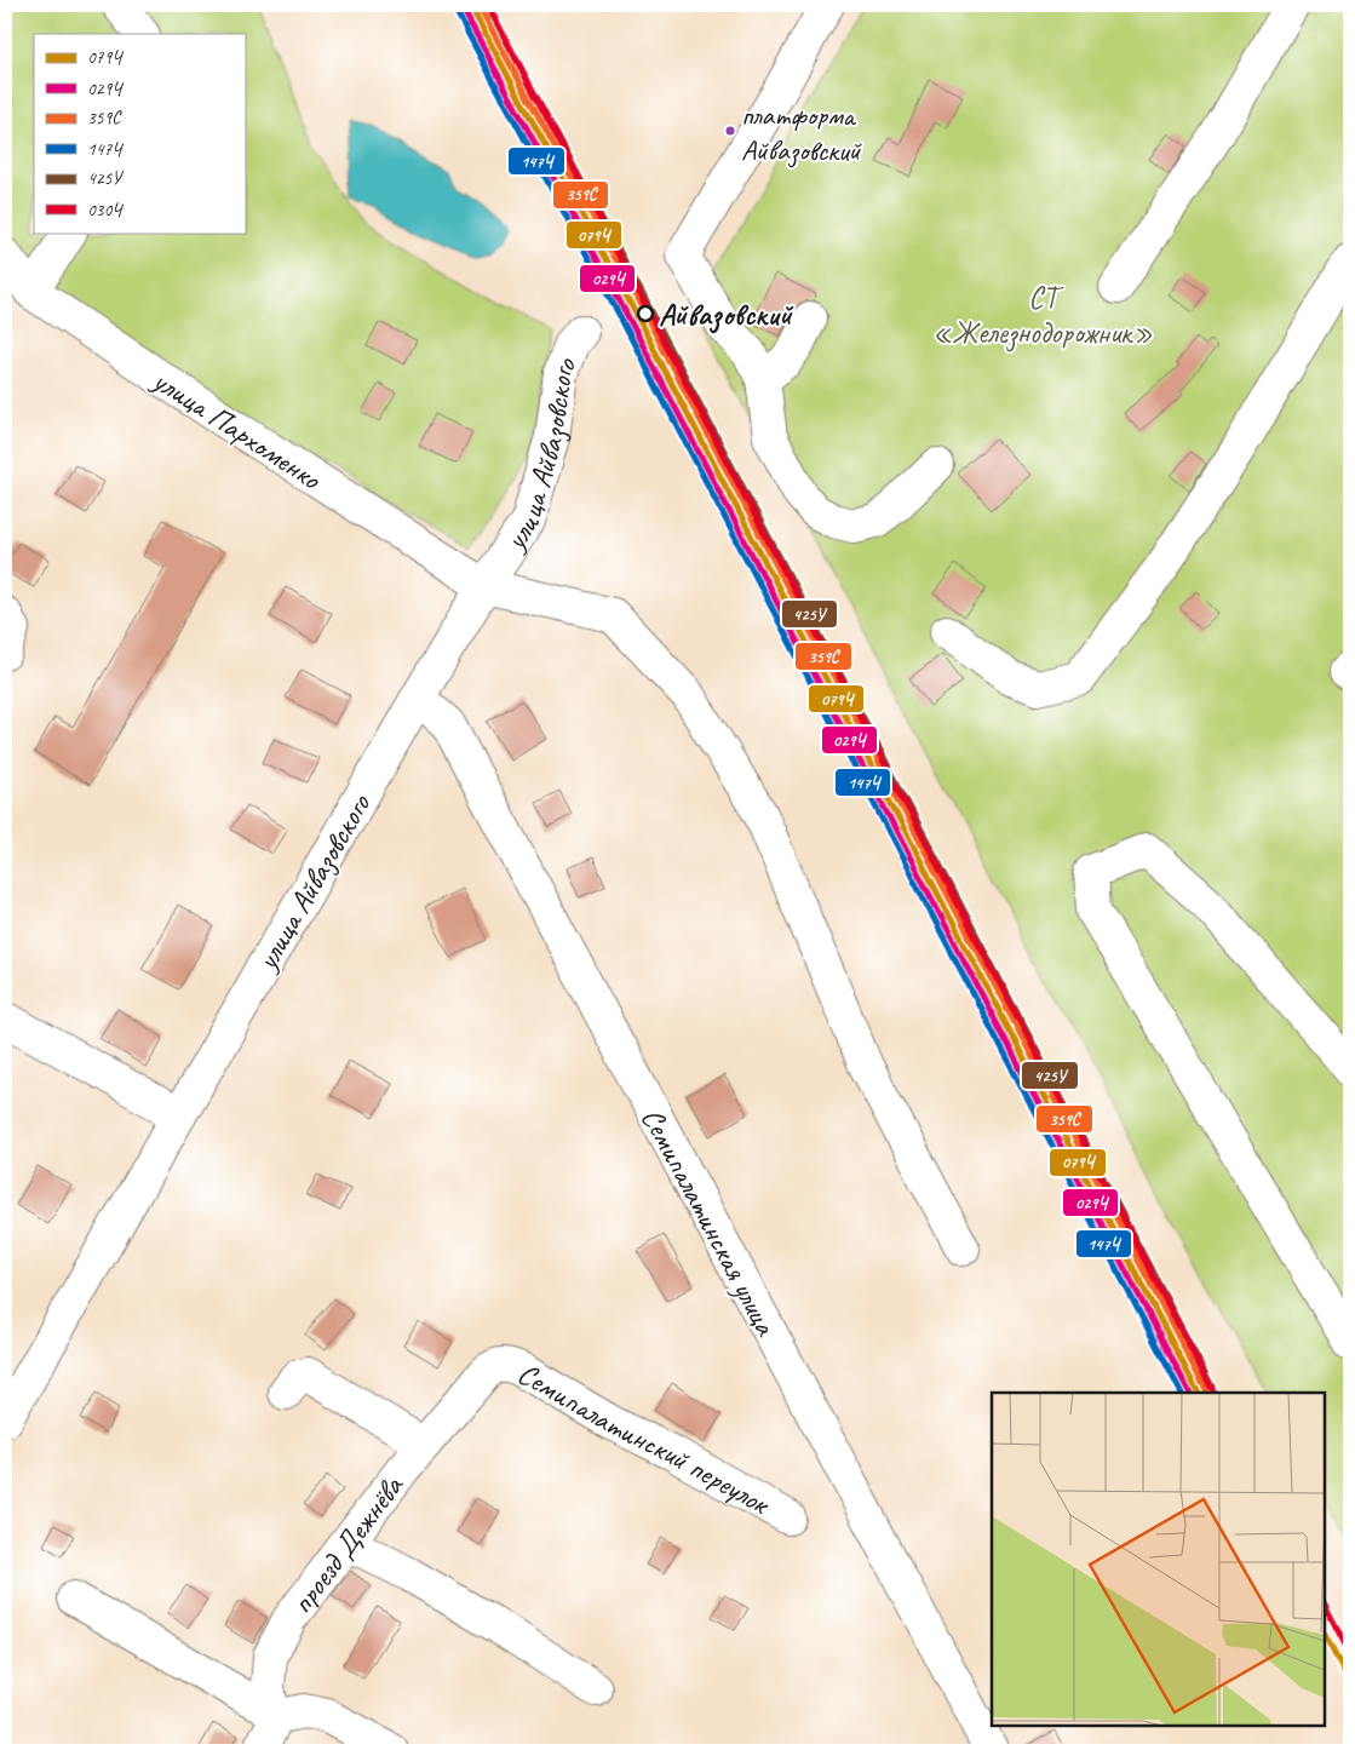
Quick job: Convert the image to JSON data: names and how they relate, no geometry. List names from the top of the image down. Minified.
{"streets":{"street":["улица Пархоменко","улица Айвазовского","Семипалатинская улица","Семипалатинский переулок","проезд Дежнёва"]},"crossings":[["улица Пархоменко","улица Айвазовского"],["улица Айвазовского","Семипалатинская улица"],["Семипалатинский переулок","проезд Дежнёва"]],"parks":["СТ «Железнодорожник»"],"places":["платформа Айвазовский","Айвазовский"],"lines":["transit line 079Ч","transit line 359С","transit line 425У","transit line 030Ч","transit line 029Ч","transit line 147Ч"],"legend":["079Ч","029Ч","359С","147Ч","425У","030Ч"]}
